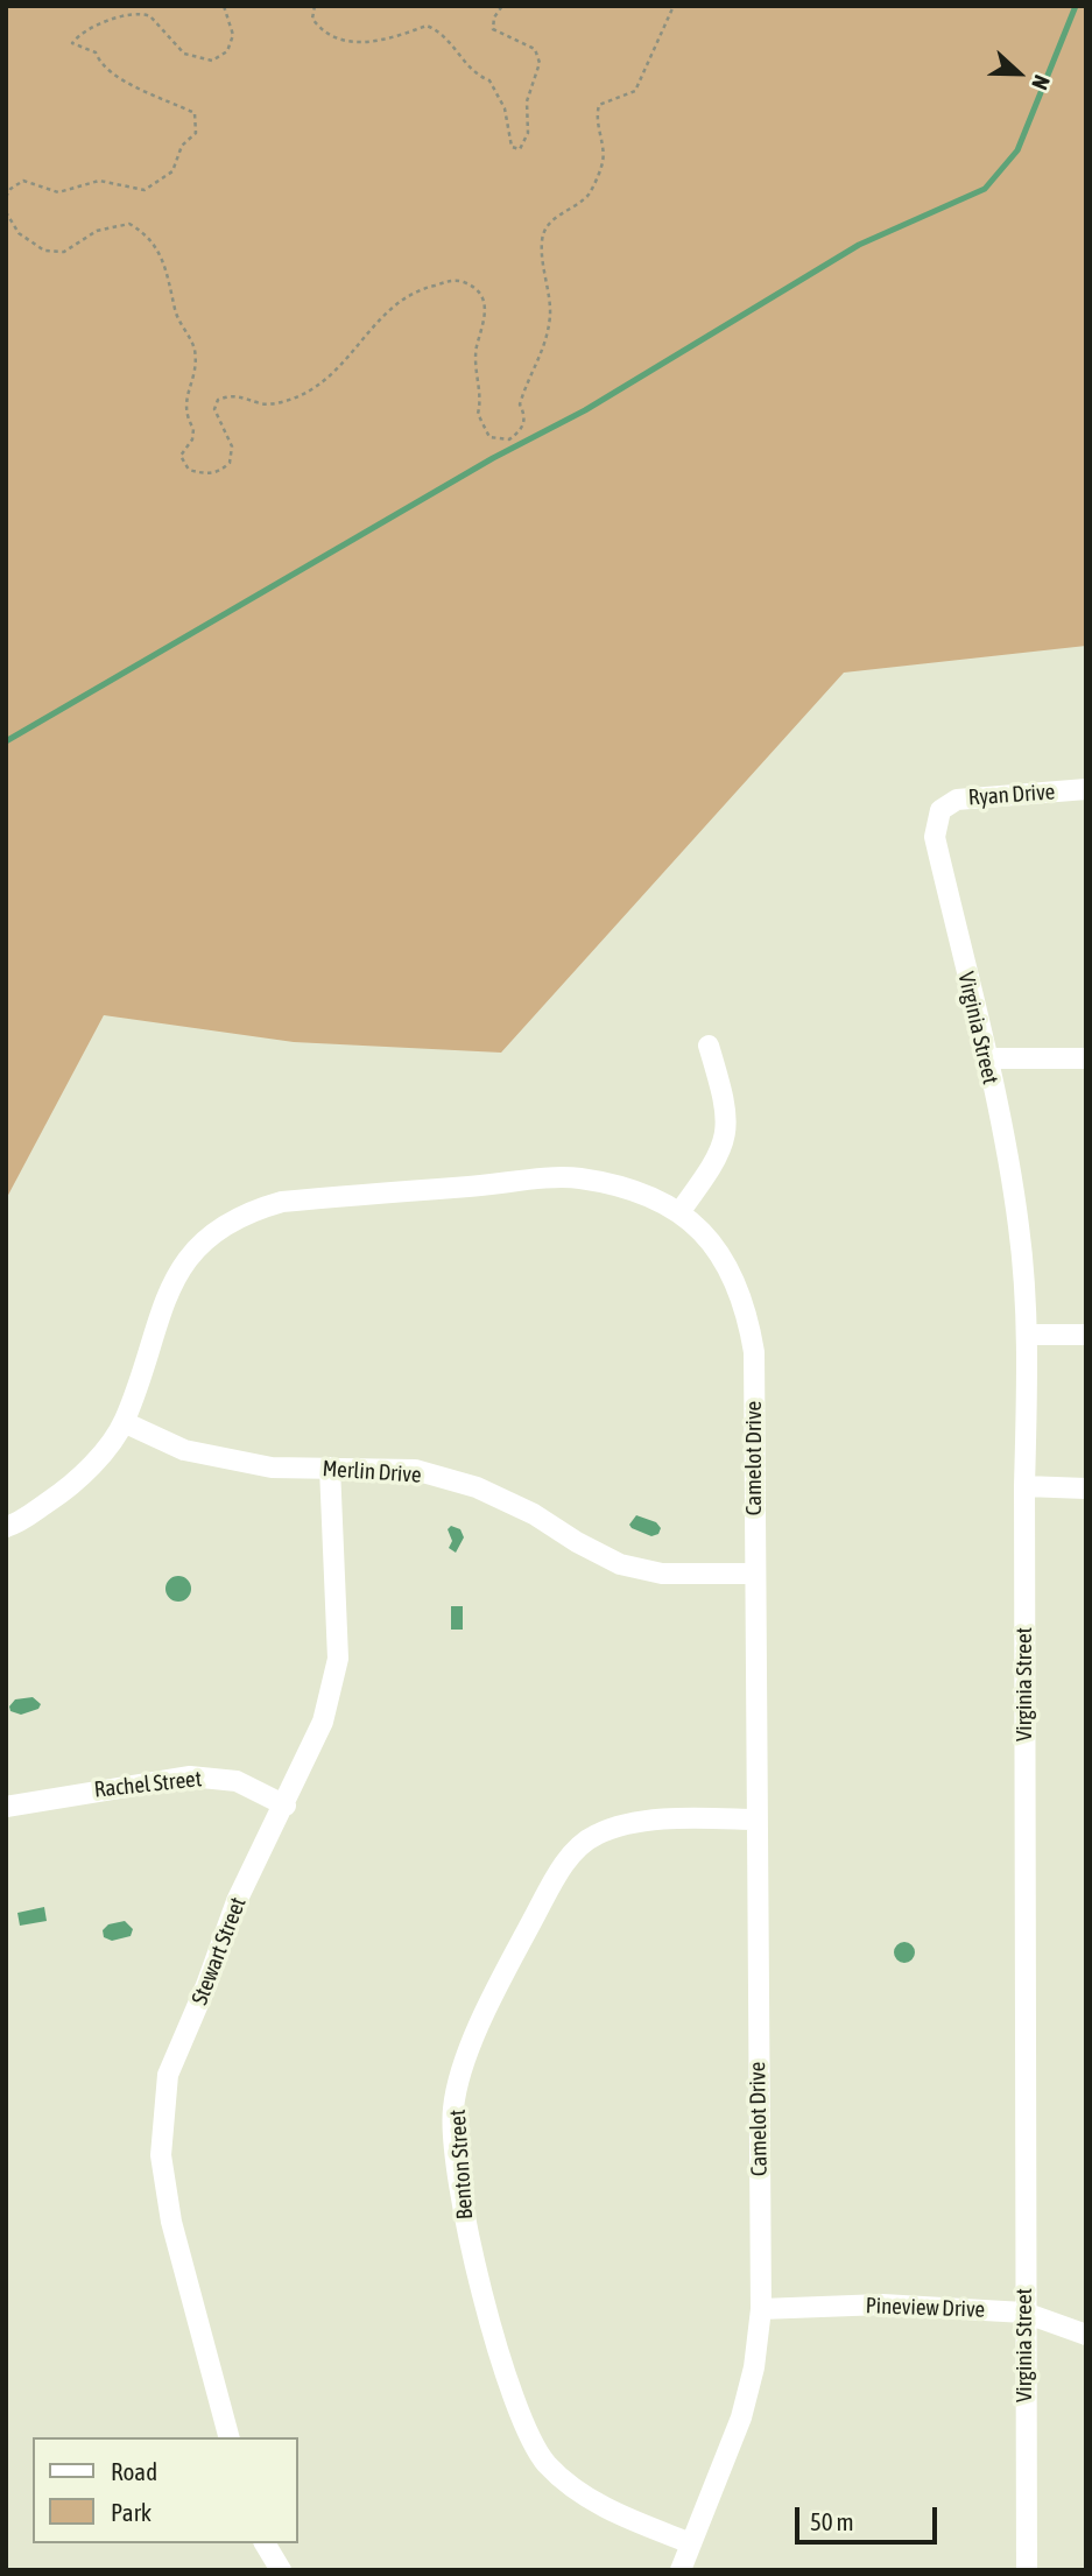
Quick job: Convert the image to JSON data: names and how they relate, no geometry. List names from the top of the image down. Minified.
{"streets":{"street":["Ryan Drive","Virginia Street","Camelot Drive","Merlin Drive","Rachel Street","Stewart Street","Benton Street","Pineview Drive"]},"crossings":[["Ryan Drive","Virginia Street"],["Virginia Street","Pineview Drive"],["Camelot Drive","Merlin Drive"],["Camelot Drive","Benton Street"],["Camelot Drive","Pineview Drive"],["Merlin Drive","Stewart Street"],["Rachel Street","Stewart Street"]],"legend":["Road","Park"],"scale_bar":"50 m","north":"right"}
